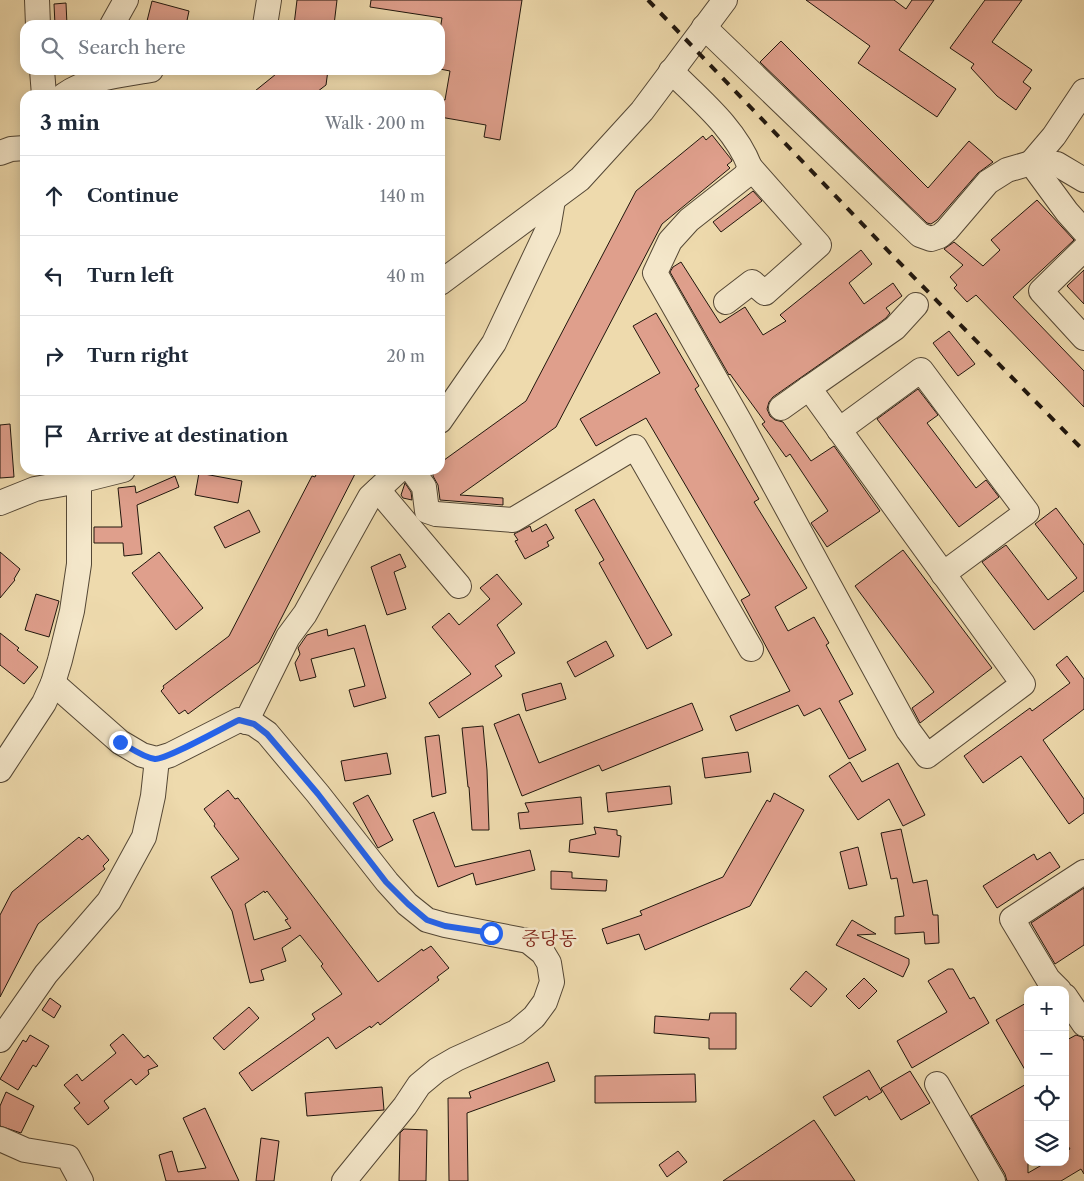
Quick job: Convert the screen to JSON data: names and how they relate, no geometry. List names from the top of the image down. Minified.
{"districts":["중당동"],"page":{"search":"Search here","heading":["3 min","Walk · 200 m"],"list":[["Continue","140 m"],["Turn left","40 m"],["Turn right","20 m"],"Arrive at destination"],"map_buttons":["+","−"]}}
